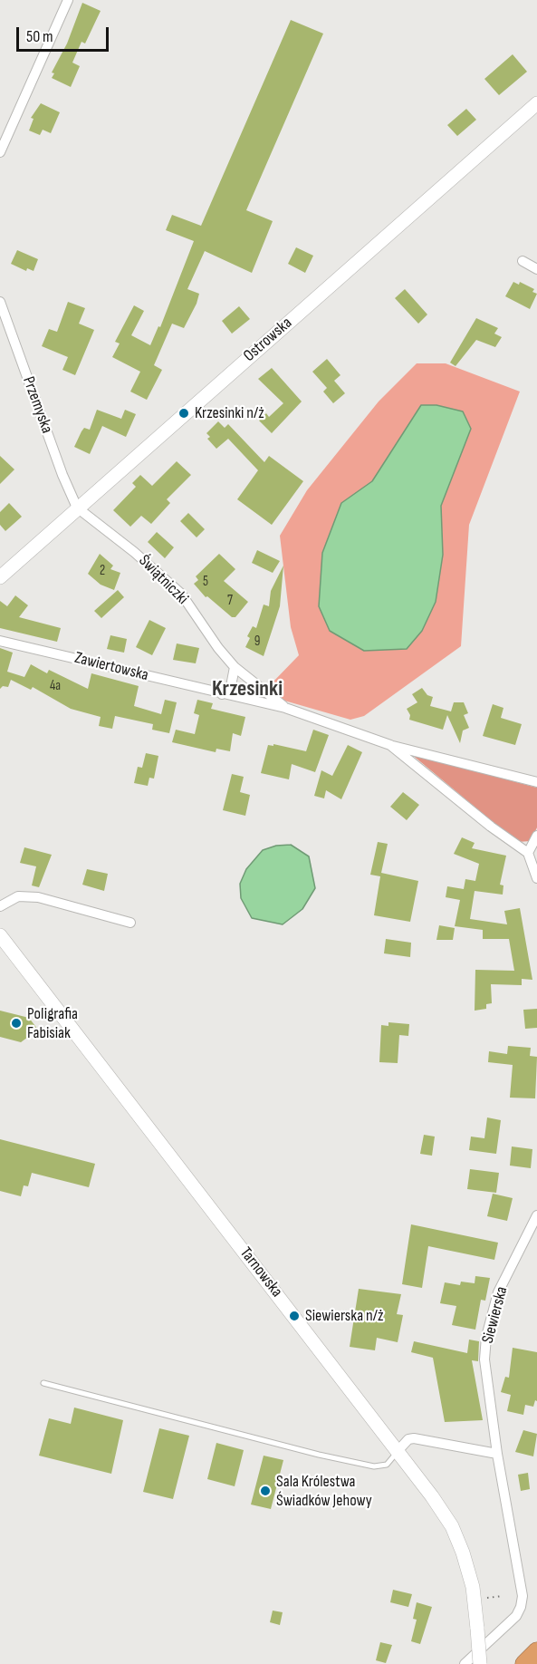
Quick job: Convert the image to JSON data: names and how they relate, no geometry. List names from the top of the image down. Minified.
{"streets":{"street":["Ostrowska","Przemyska","Świątniczki","Zawiertowska","Tarnowska","Siewierska"]},"crossings":[["Ostrowska","Przemyska"],["Ostrowska","Świątniczki"],["Przemyska","Świątniczki"],["Świątniczki","Zawiertowska"]],"districts":["Krzesinki"],"places":["Krzesinki n/ż","Poligrafia Fabisiak","Siewierska n/ż","Sala Królestwa Świadków Jehowy"],"house_numbers":["2","5","7","9","4a"],"scale_bar":"50 m"}
